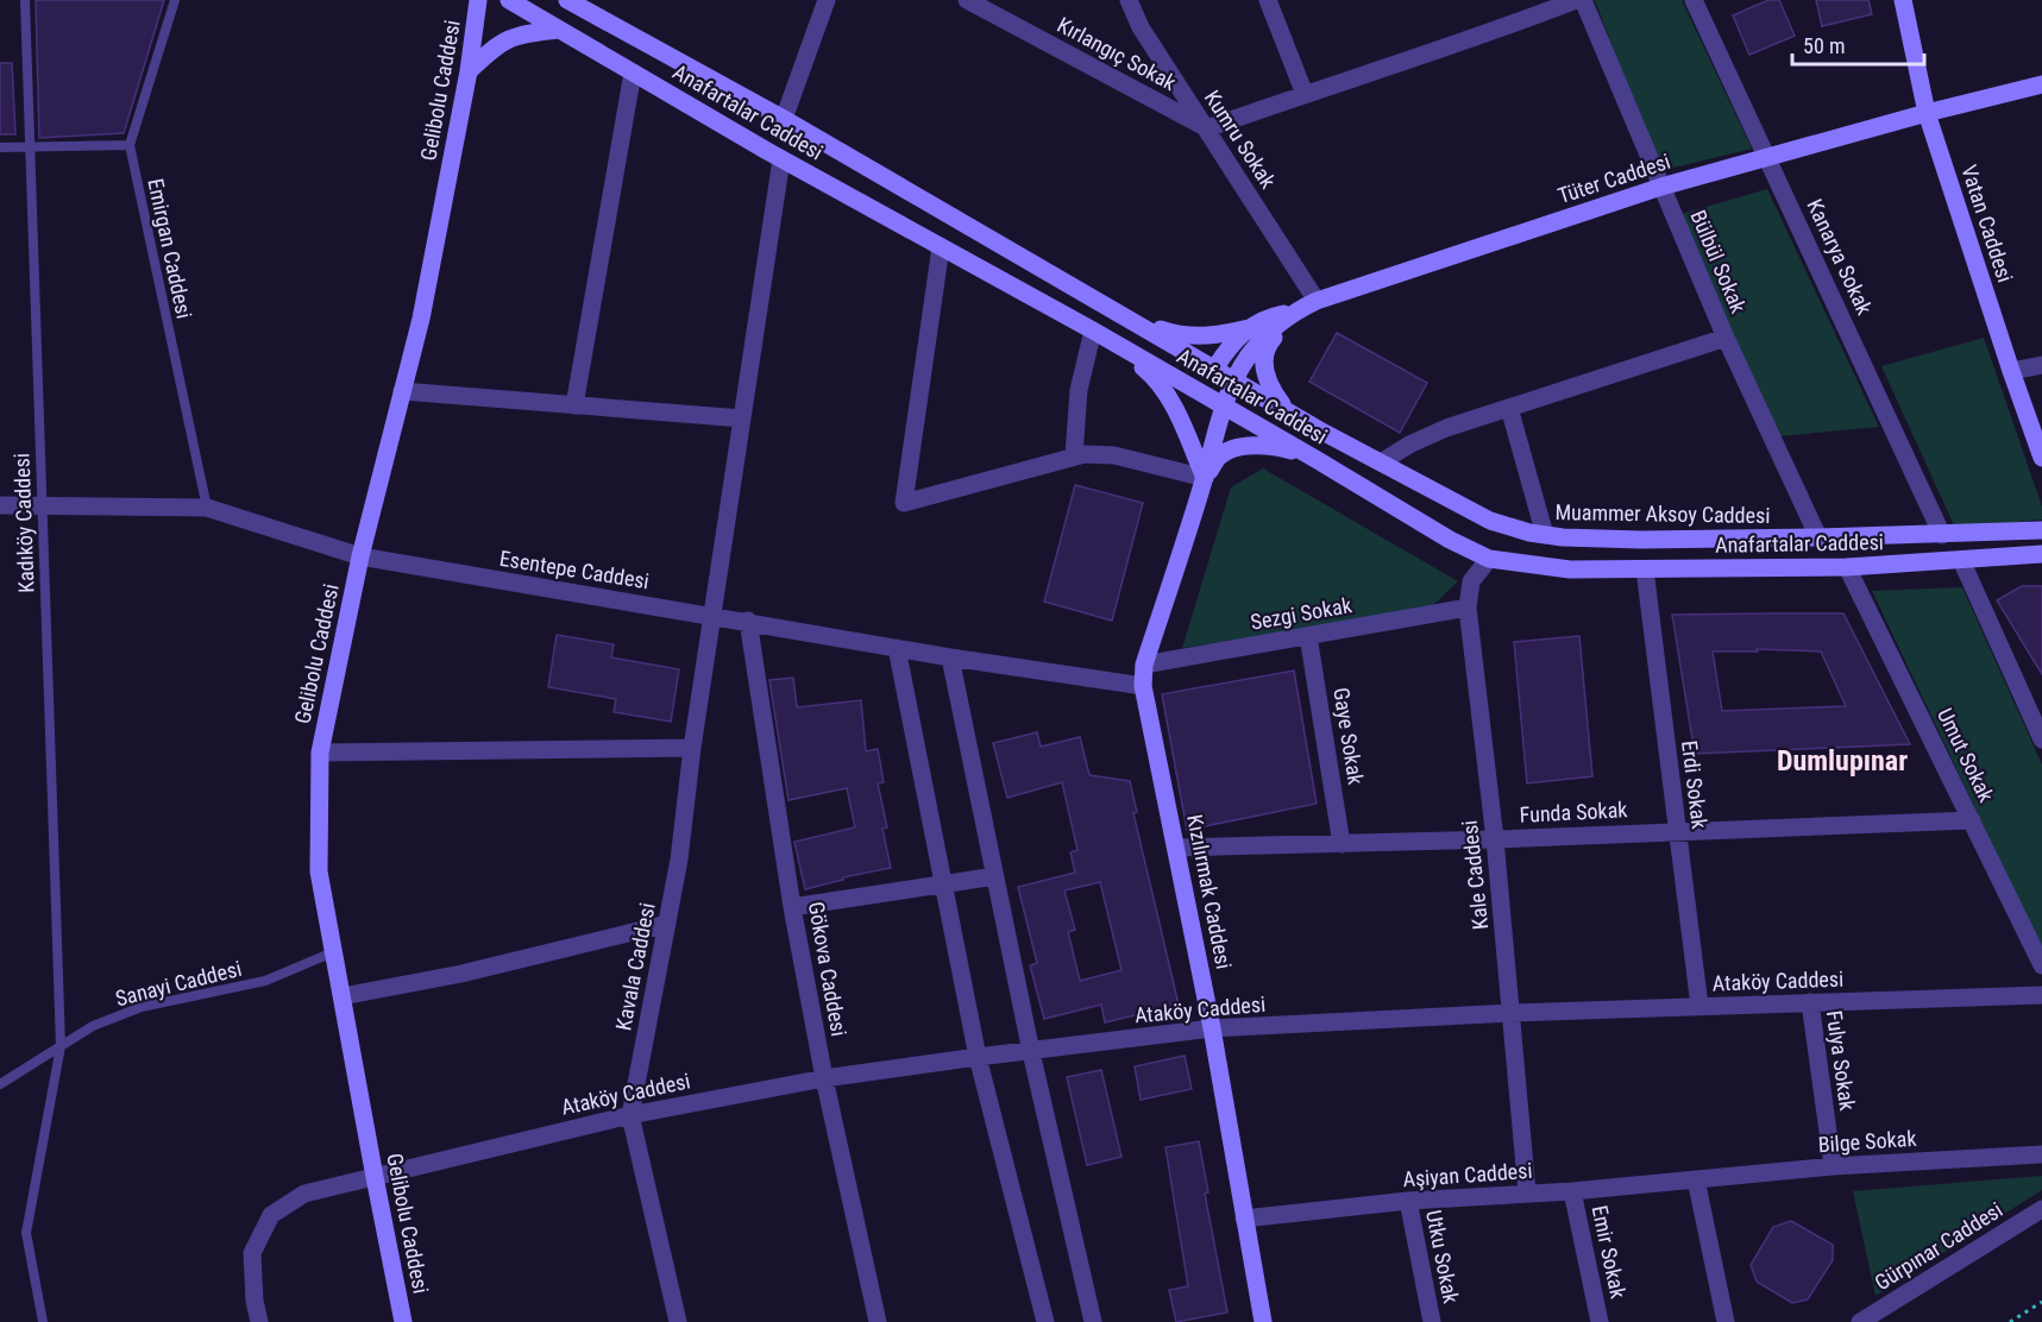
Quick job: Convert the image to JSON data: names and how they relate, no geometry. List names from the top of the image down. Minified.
{"streets":{"street":["Kırlangıç Sokak","Gelibolu Caddesi","Anafartalar Caddesi","Kumru Sokak","Tüter Caddesi","Vatan Caddesi","Kanarya Sokak","Bülbül Sokak","Muammer Aksoy Caddesi","Esentepe Caddesi","Sezgi Sokak","Gaye Sokak","Umut Sokak","Erdi Sokak","Funda Sokak","Kale Caddesi","Kızılırmak Caddesi","Kavala Caddesi","Gökova Caddesi","Ataköy Caddesi","Fulya Sokak","Bilge Sokak","Aşiyan Caddesi","Gürpınar Caddesi","Emir Sokak","Utku Sokak"],"lane":["Emirgan Caddesi","Kadıköy Caddesi","Sanayi Caddesi"]},"crossings":[["Kırlangıç Sokak","Kumru Sokak"],["Gelibolu Caddesi","Esentepe Caddesi"],["Gelibolu Caddesi","Ataköy Caddesi"],["Gelibolu Caddesi","Sanayi Caddesi"],["Anafartalar Caddesi","Tüter Caddesi"],["Anafartalar Caddesi","Muammer Aksoy Caddesi"],["Anafartalar Caddesi","Umut Sokak"],["Anafartalar Caddesi","Erdi Sokak"],["Anafartalar Caddesi","Kale Caddesi"],["Anafartalar Caddesi","Kızılırmak Caddesi"],["Anafartalar Caddesi","Kavala Caddesi"],["Kumru Sokak","Tüter Caddesi"],["Tüter Caddesi","Vatan Caddesi"],["Tüter Caddesi","Kanarya Sokak"],["Tüter Caddesi","Bülbül Sokak"],["Tüter Caddesi","Muammer Aksoy Caddesi"],["Tüter Caddesi","Kızılırmak Caddesi"],["Emirgan Caddesi","Esentepe Caddesi"],["Kanarya Sokak","Muammer Aksoy Caddesi"],["Bülbül Sokak","Muammer Aksoy Caddesi"],["Kadıköy Caddesi","Esentepe Caddesi"],["Kadıköy Caddesi","Sanayi Caddesi"],["Esentepe Caddesi","Kızılırmak Caddesi"],["Esentepe Caddesi","Kavala Caddesi"],["Esentepe Caddesi","Gökova Caddesi"],["Sezgi Sokak","Gaye Sokak"],["Sezgi Sokak","Kale Caddesi"],["Sezgi Sokak","Kızılırmak Caddesi"],["Gaye Sokak","Funda Sokak"],["Umut Sokak","Funda Sokak"],["Erdi Sokak","Funda Sokak"],["Erdi Sokak","Ataköy Caddesi"],["Funda Sokak","Kale Caddesi"],["Funda Sokak","Kızılırmak Caddesi"],["Kale Caddesi","Ataköy Caddesi"],["Kale Caddesi","Aşiyan Caddesi"],["Kızılırmak Caddesi","Ataköy Caddesi"],["Kızılırmak Caddesi","Aşiyan Caddesi"],["Kavala Caddesi","Ataköy Caddesi"],["Gökova Caddesi","Ataköy Caddesi"],["Ataköy Caddesi","Fulya Sokak"],["Fulya Sokak","Bilge Sokak"],["Bilge Sokak","Aşiyan Caddesi"],["Aşiyan Caddesi","Emir Sokak"],["Aşiyan Caddesi","Utku Sokak"]],"districts":["Dumlupınar"],"scale_bar":"50 m"}
